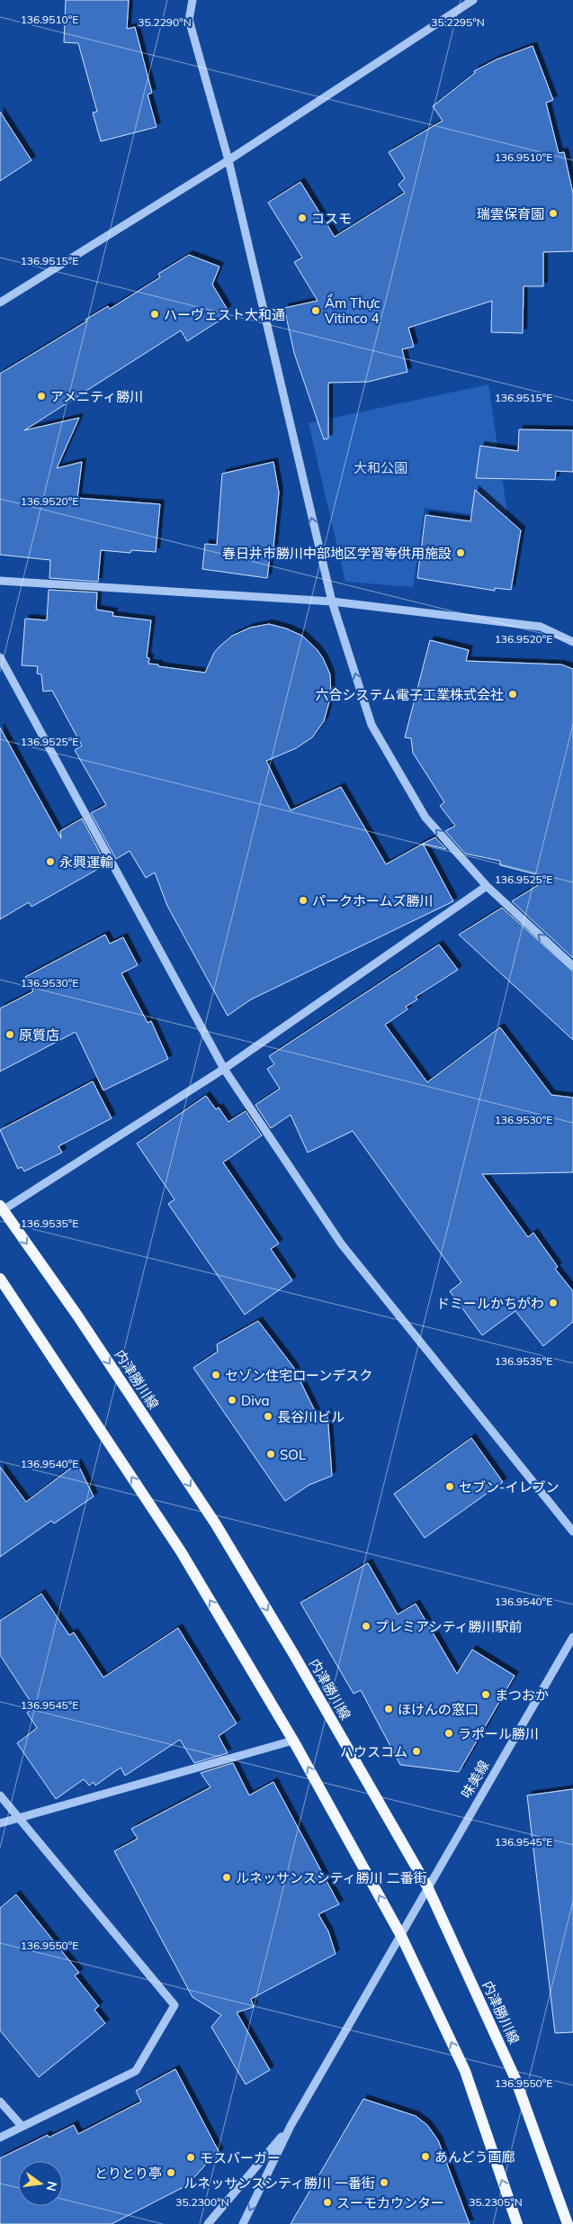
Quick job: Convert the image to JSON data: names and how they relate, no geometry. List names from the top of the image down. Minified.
{"streets":{"main road":["内津勝川線"],"street":["味美線"]},"crossings":[["内津勝川線","味美線"]],"parks":["大和公園"],"places":["瑞雲保育園","コスモ","Ẩm Thực Vitinco 4","ハーヴェスト大和通","アメニティ勝川","春日井市勝川中部地区学習等供用施設","六合システム電子工業株式会社","永興運輸","パークホームズ勝川","原質店","ドミールかちがわ","セゾン住宅ローンデスク","Diva","長谷川ビル","SOL","セブン-イレブン","プレミアシティ勝川駅前","まつおか","ほけんの窓口","ラポール勝川","ハウスコム","ルネッサンスシティ勝川 二番街","あんどう画廊","モスバーガー","とりとり亭","ルネッサンスシティ勝川 一番街","スーモカウンター"],"north":"right","coordinates":["136.9510°E","35.2295°N","35.2290°N","136.9515°E","136.9520°E","136.9525°E","136.9530°E","136.9535°E","136.9540°E","136.9545°E","136.9550°E","35.2300°N","35.2305°N"]}
